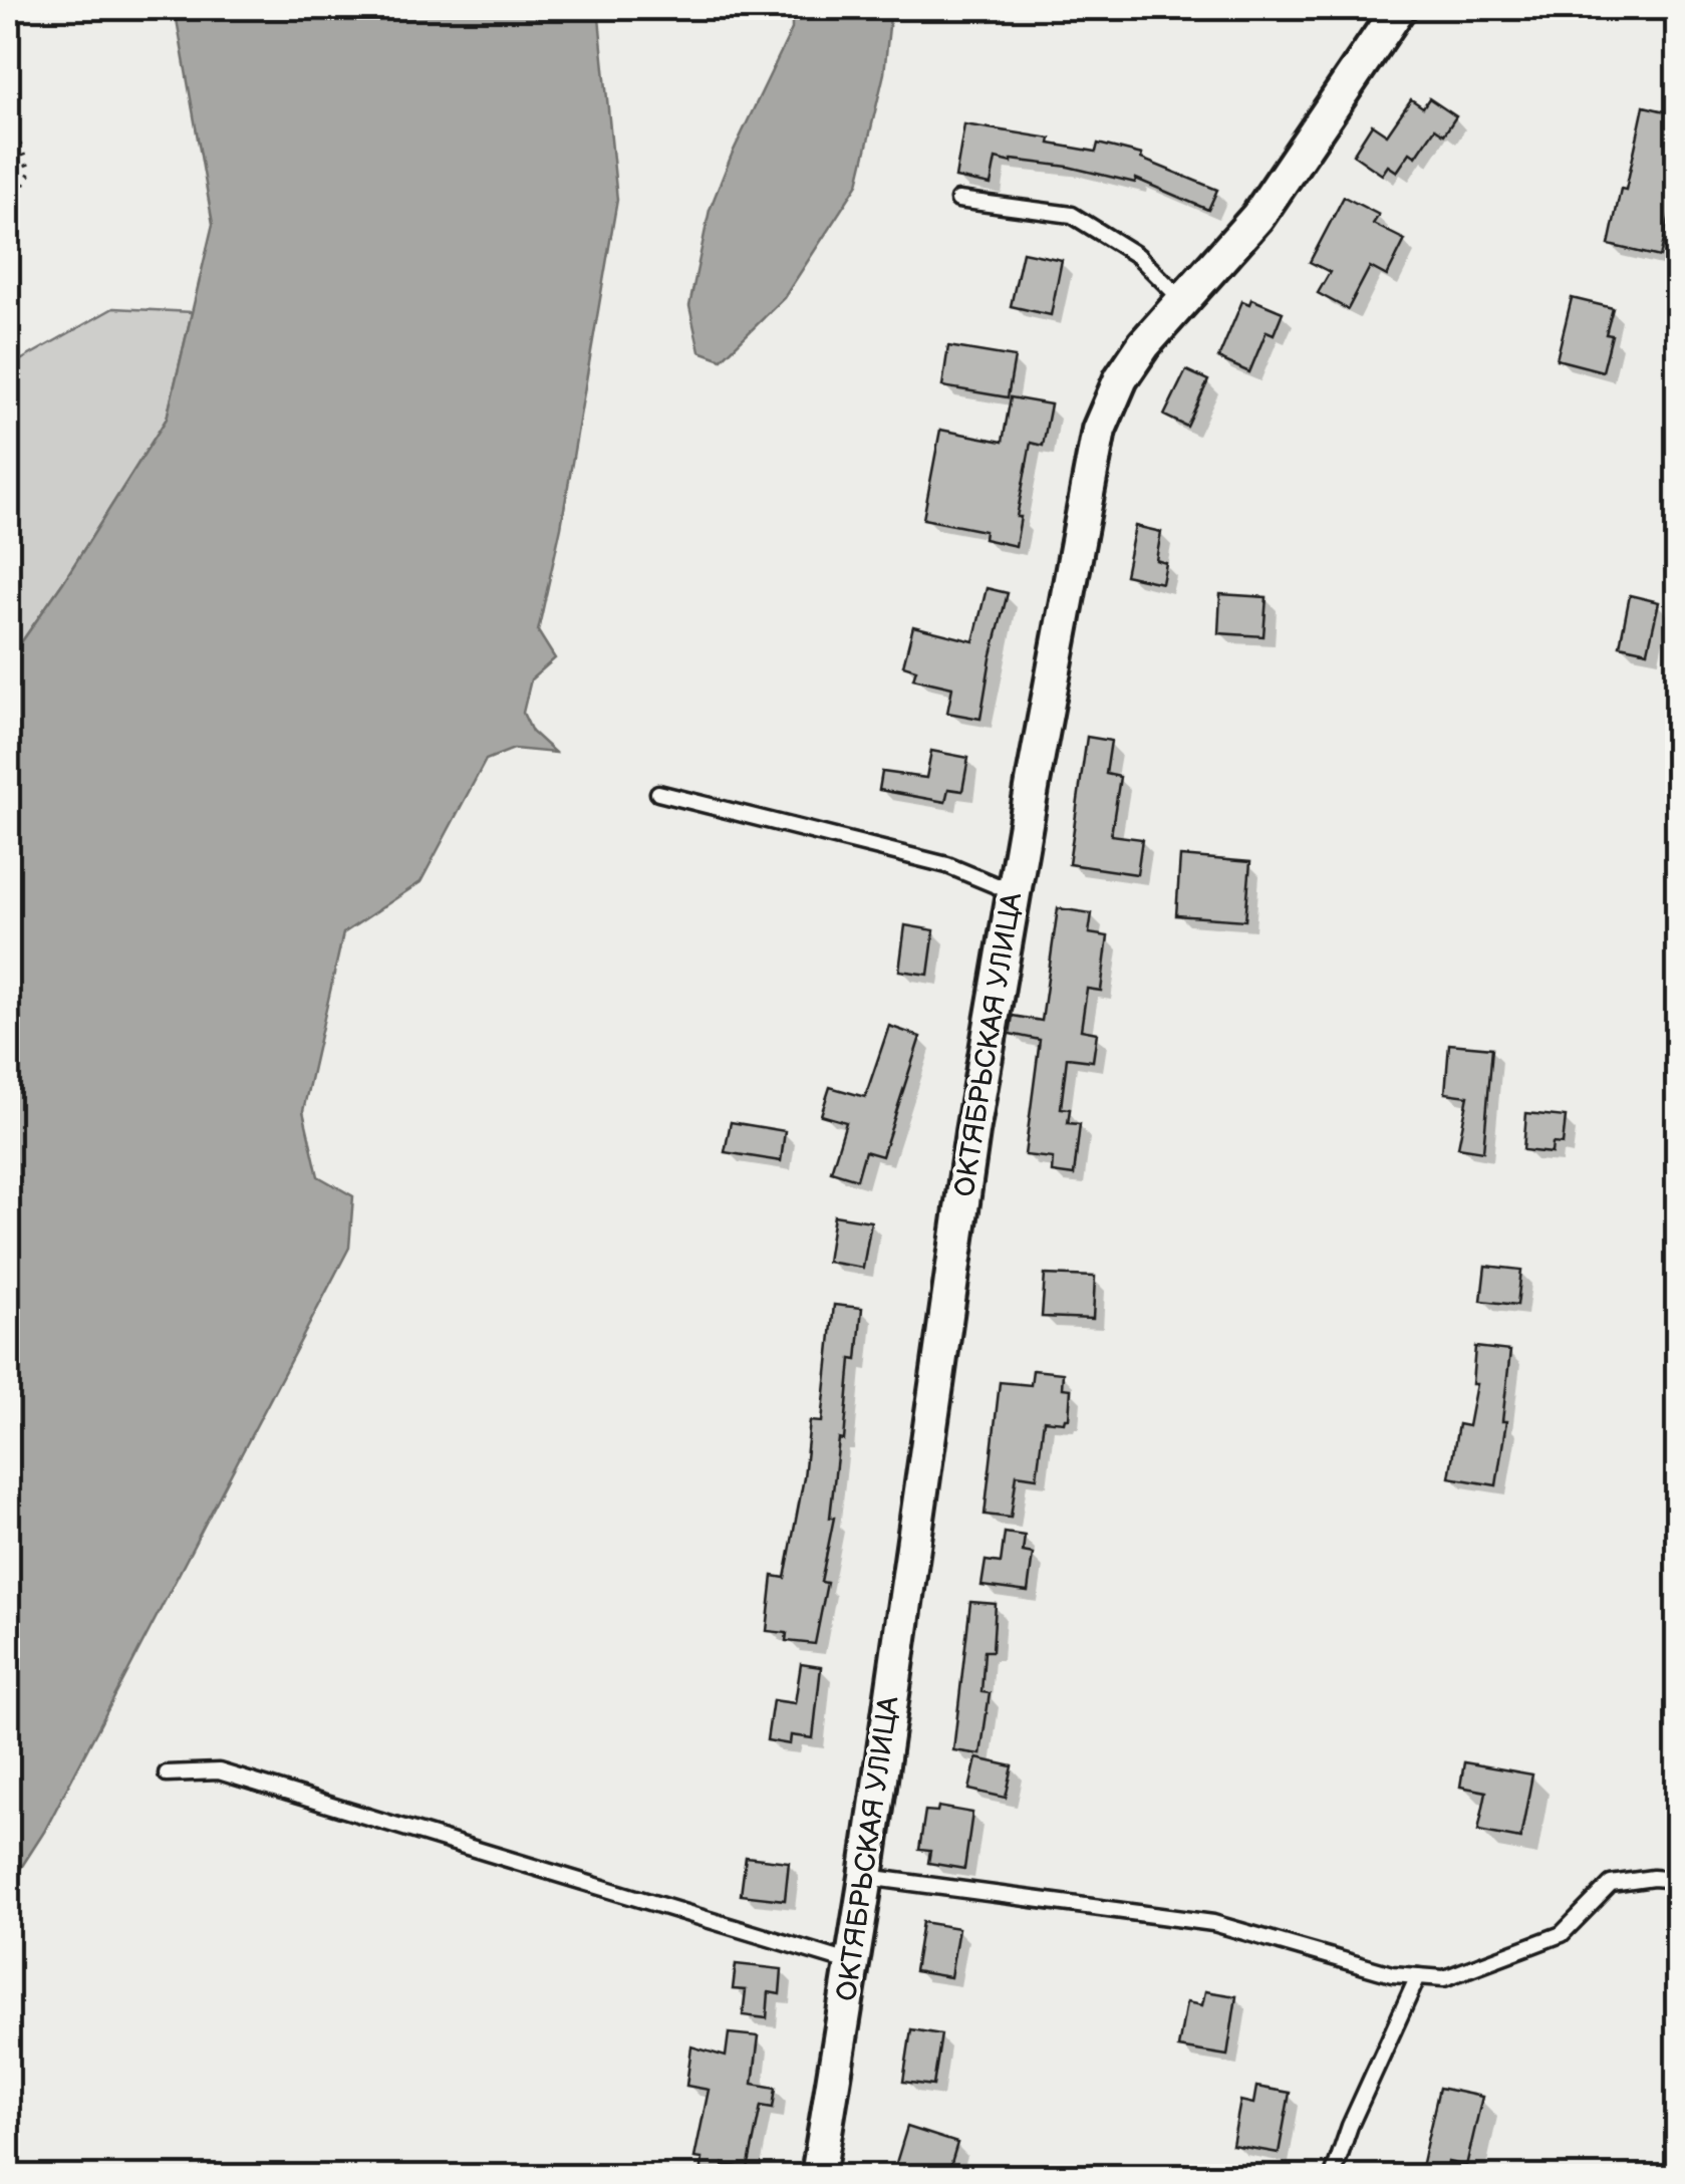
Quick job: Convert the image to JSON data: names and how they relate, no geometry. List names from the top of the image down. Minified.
{"streets":{"street":["ОКТЯБРЬСКАЯ УЛИЦА"]}}
